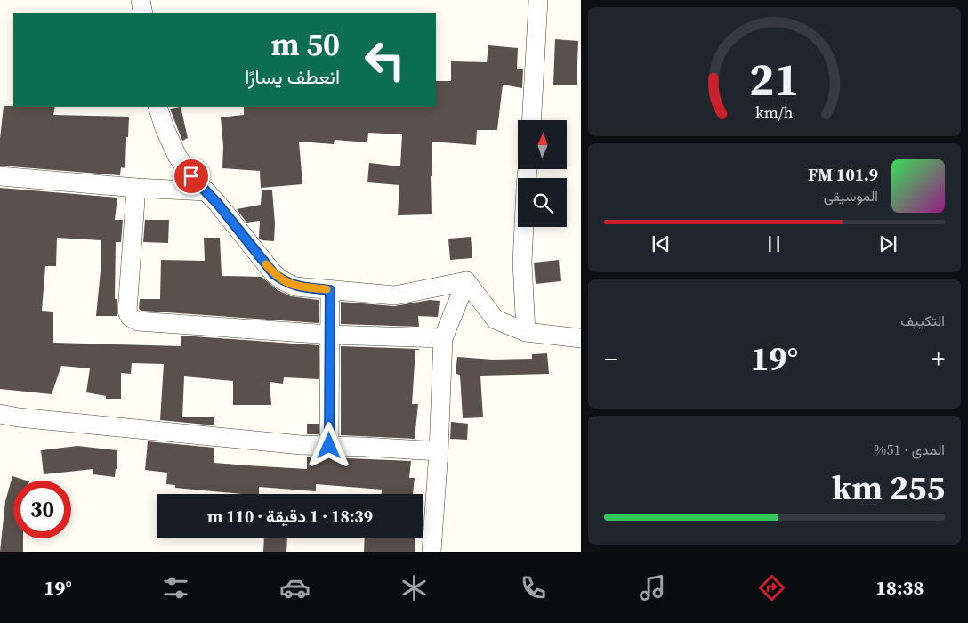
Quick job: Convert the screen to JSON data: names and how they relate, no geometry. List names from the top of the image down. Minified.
{"north":"top","page":{"turn":["50 m","انعطف يسارًا"],"song":["101.9 FM","الموسيقى"],"tile":["التكييف",["المدى · 51%","255 km"]],"heat":["−","19°","+"],"limit":"30","trip":"18:39 · 1 دقيقة · 110 m","tabs":["18:38","19°"],"gauge":["21","km/h"]}}
